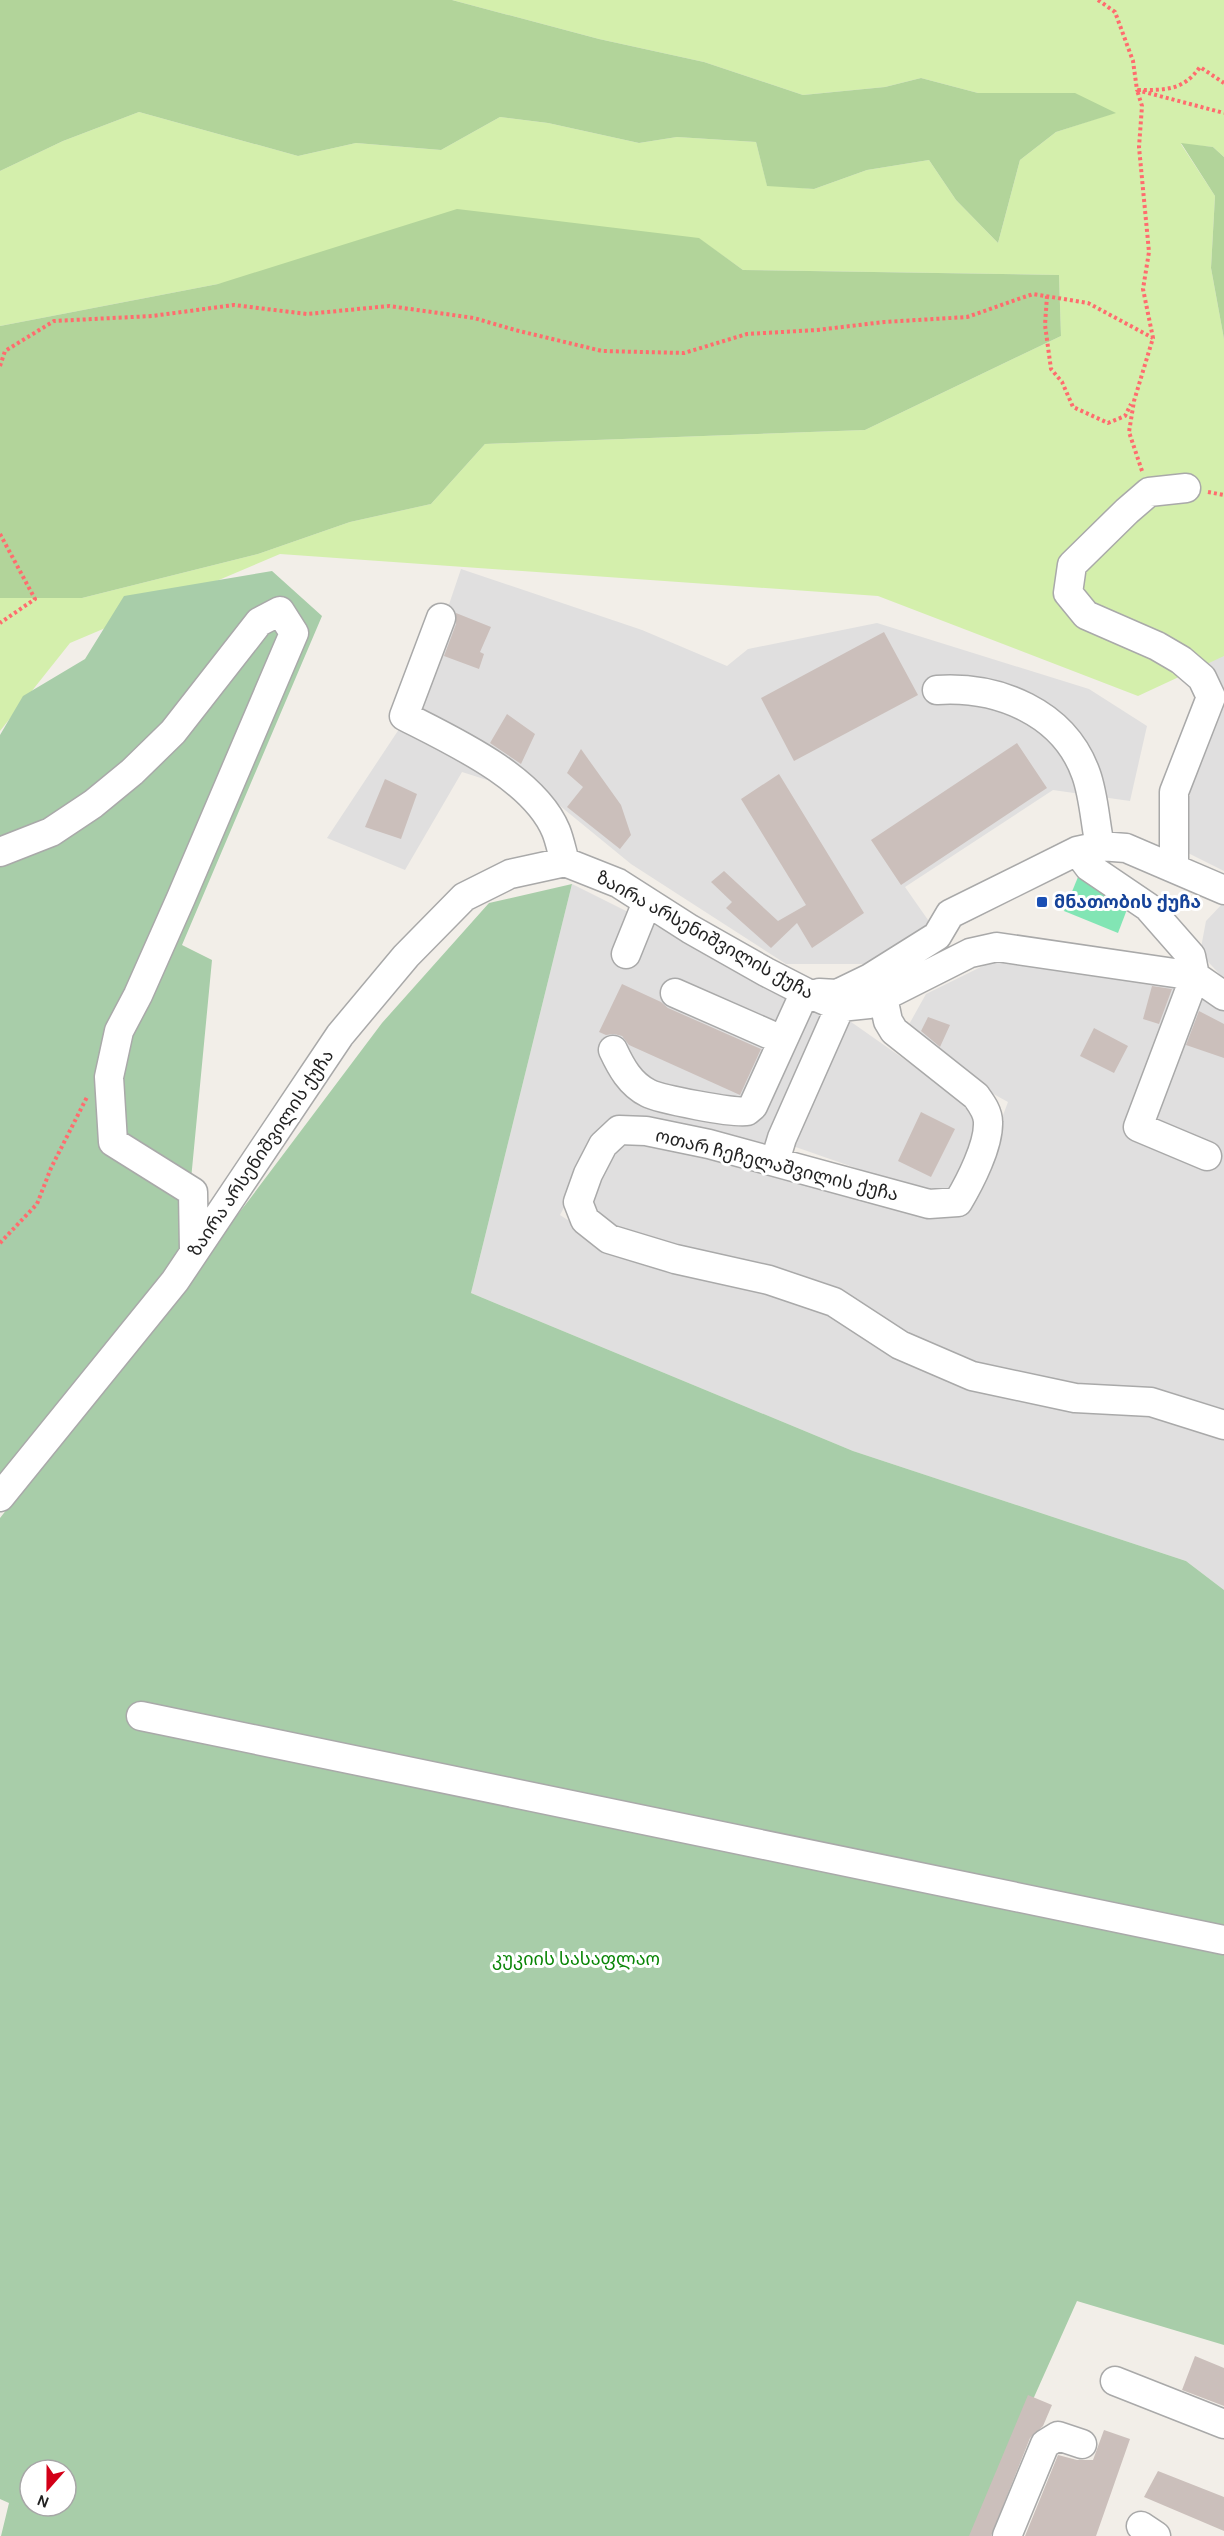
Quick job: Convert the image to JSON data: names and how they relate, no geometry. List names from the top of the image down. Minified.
{"streets":{"street":["ზაირა არსენიშვილის ქუჩა","ოთარ ჩეჩელაშვილის ქუჩა"]},"crossings":[["ზაირა არსენიშვილის ქუჩა","ოთარ ჩეჩელაშვილის ქუჩა"]],"parks":["კუკიის სასაფლაო"],"places":{"transit":["მნათობის ქუჩა"]},"north":"bottom"}
